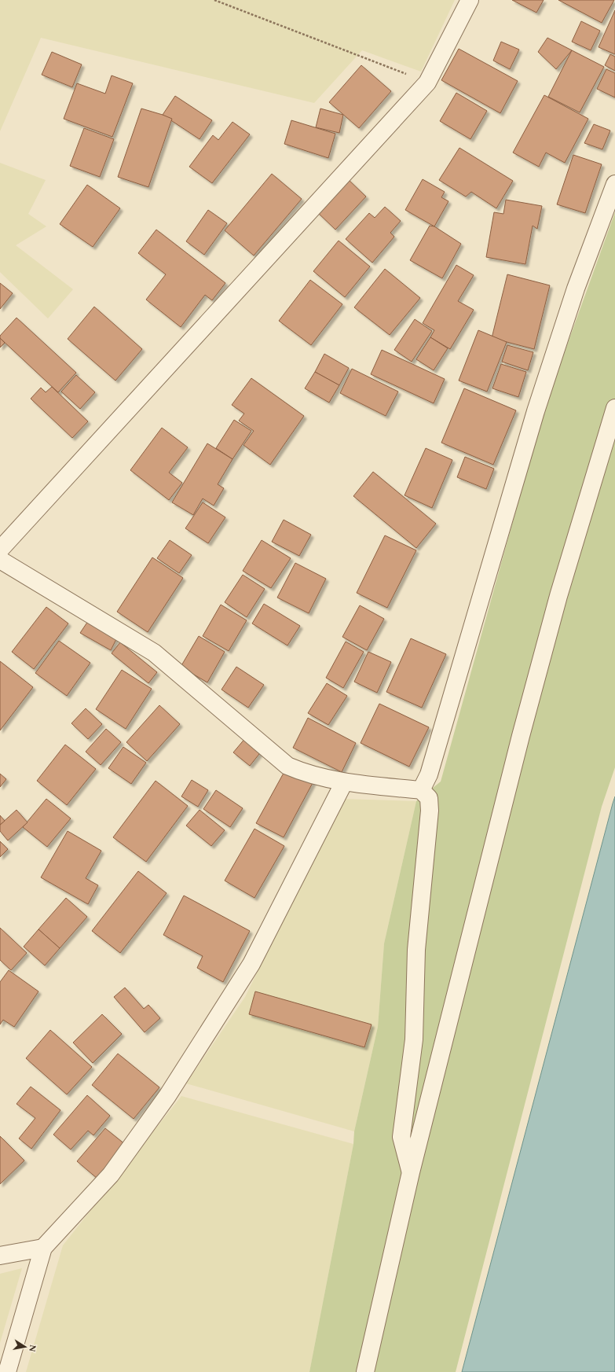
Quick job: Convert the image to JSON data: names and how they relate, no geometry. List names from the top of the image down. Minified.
{"north":"right"}
